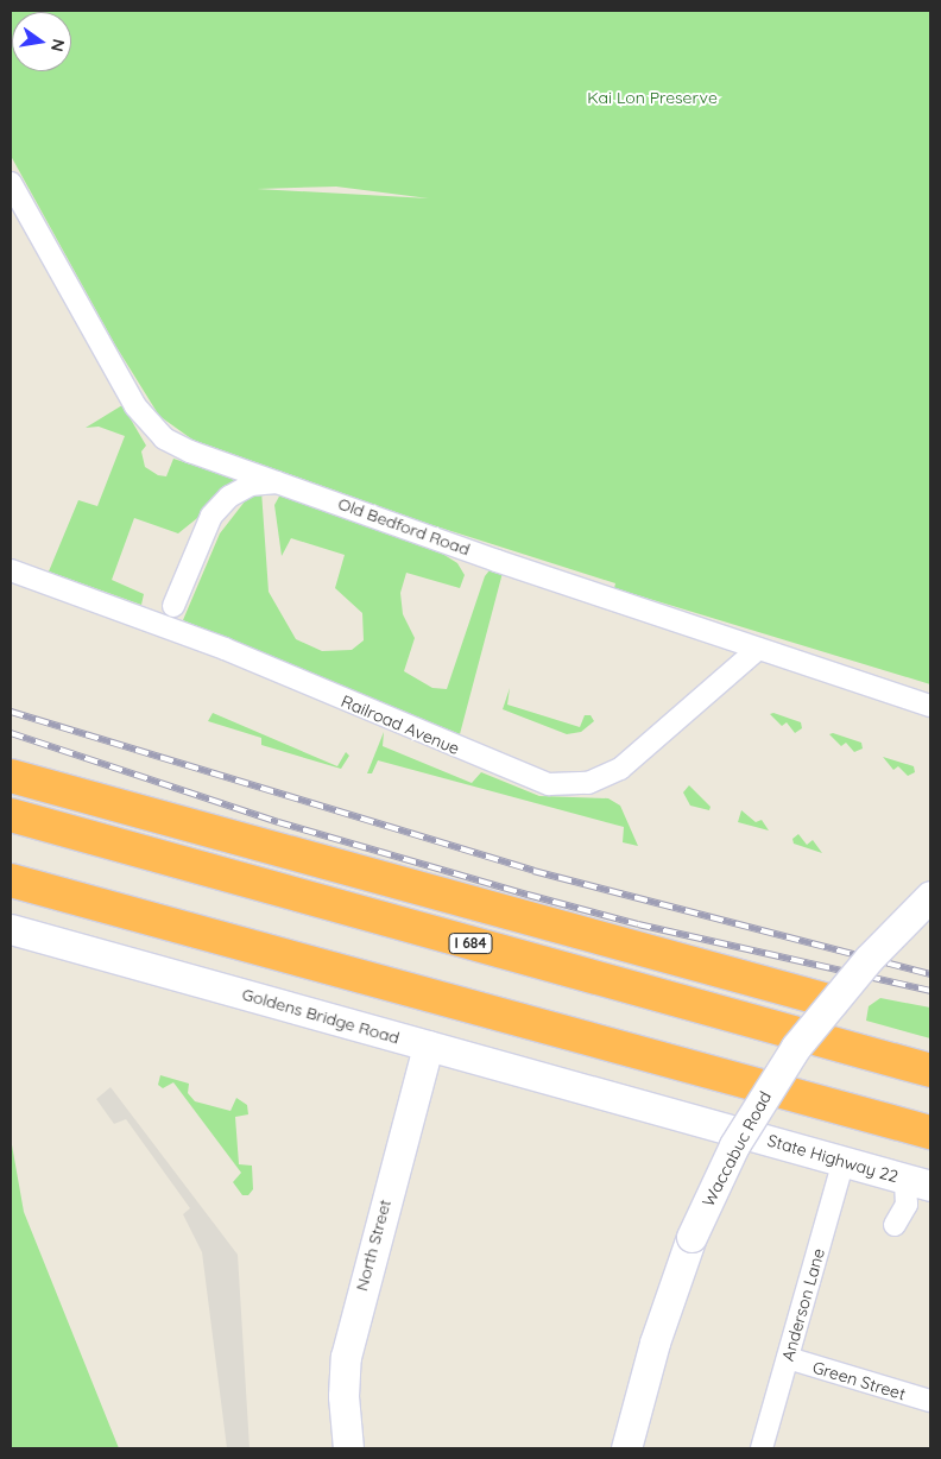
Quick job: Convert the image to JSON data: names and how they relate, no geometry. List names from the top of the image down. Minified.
{"streets":{"highway":["I 684"],"main road":["Goldens Bridge Road","Waccabuc Road","State Highway 22","North Street"],"street":["Old Bedford Road","Railroad Avenue","Anderson Lane","Green Street"]},"crossings":[["Old Bedford Road","Railroad Avenue"],["Goldens Bridge Road","State Highway 22"],["Goldens Bridge Road","North Street"],["State Highway 22","Anderson Lane"],["Anderson Lane","Green Street"]],"parks":["Kai Lon Preserve"],"north":"right"}
